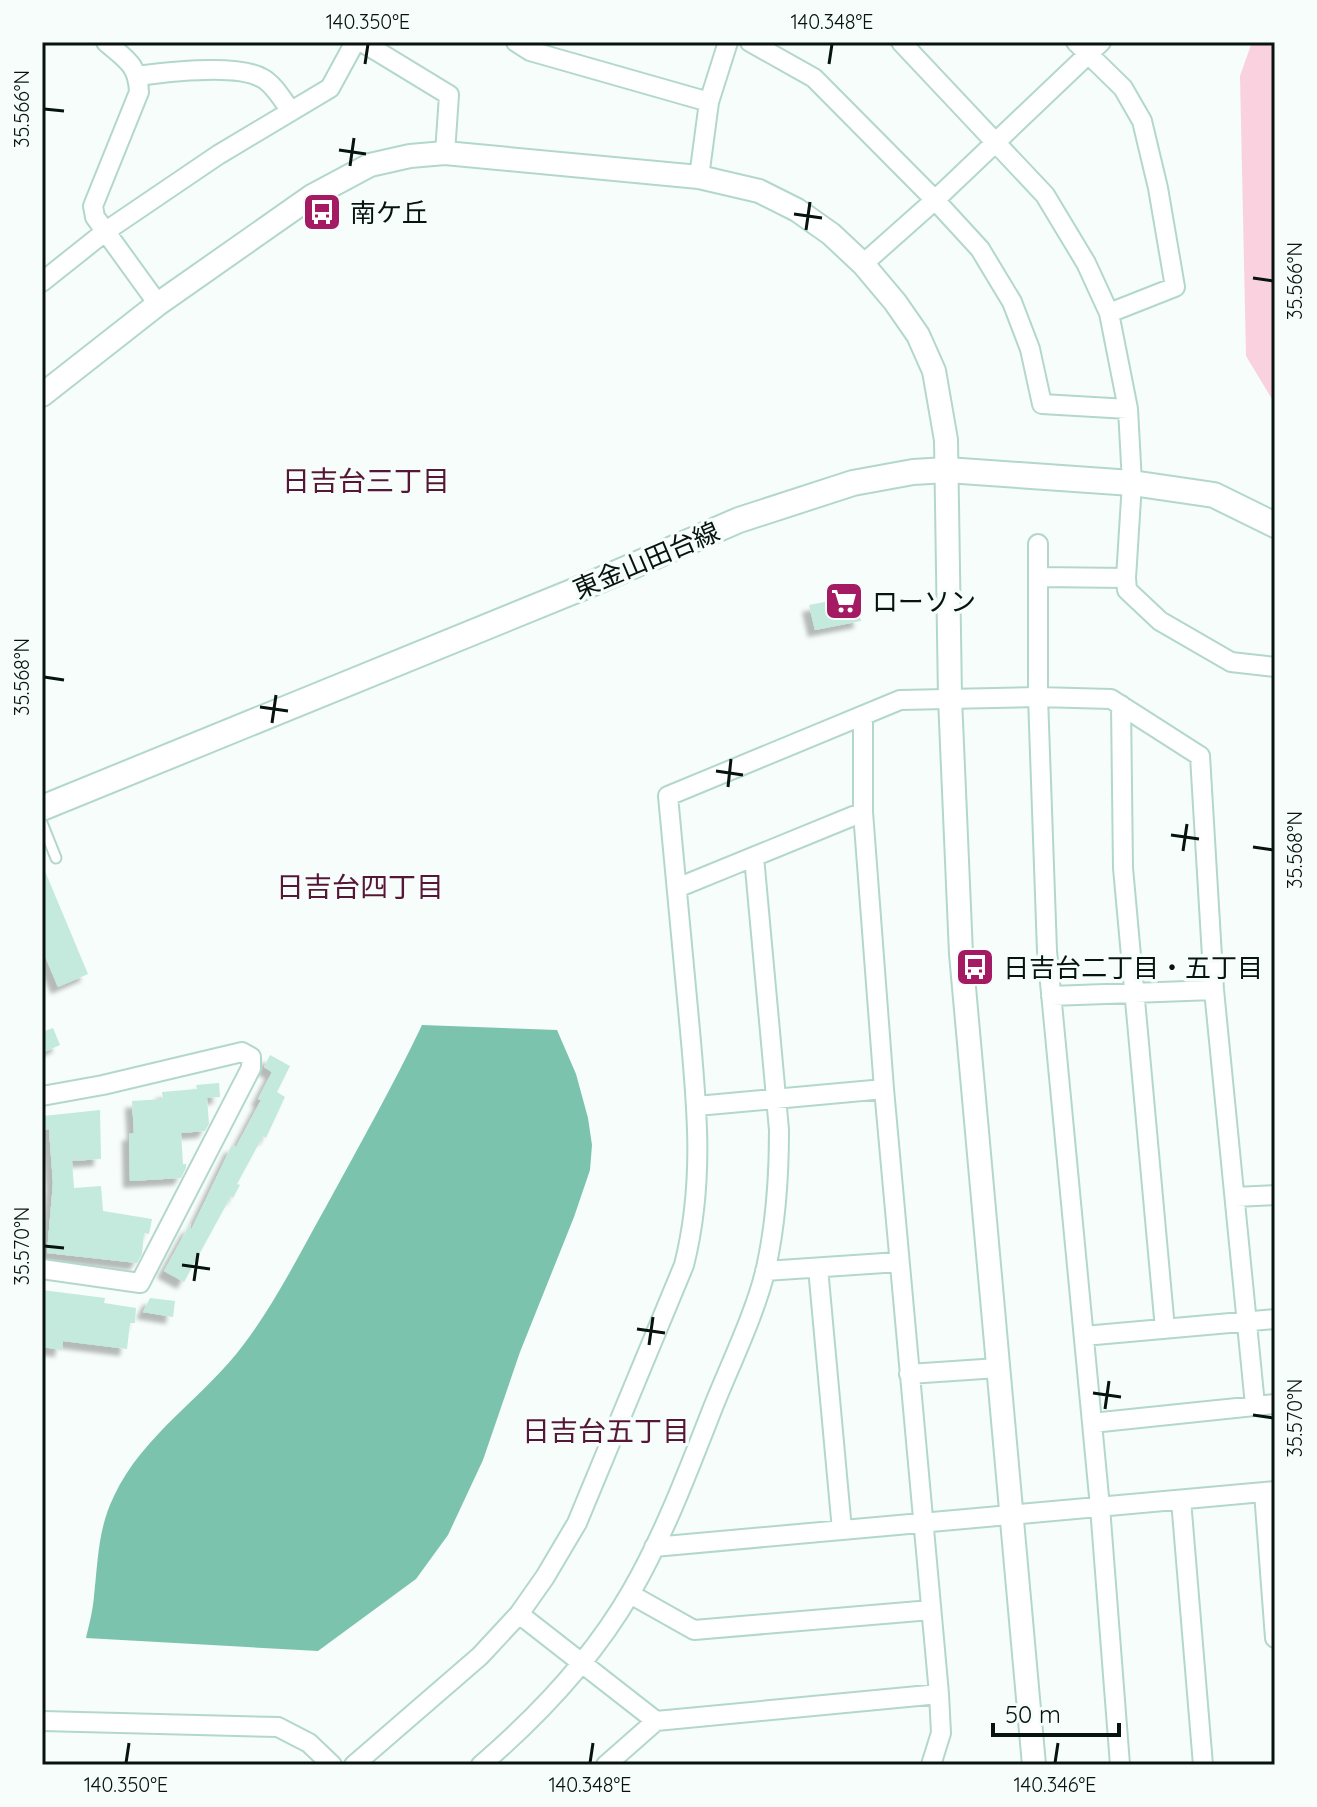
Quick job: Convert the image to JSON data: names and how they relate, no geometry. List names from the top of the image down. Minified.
{"streets":{"main road":["東金山田台線"]},"districts":["日吉台三丁目","日吉台四丁目","日吉台五丁目"],"places":{"bus stop":["南ケ丘","日吉台二丁目・五丁目"],"supermarket":["ローソン"]},"scale_bar":"50 m","coordinates":["140.350°E","140.348°E","35.566°N","35.568°N","35.570°N","140.346°E"]}
